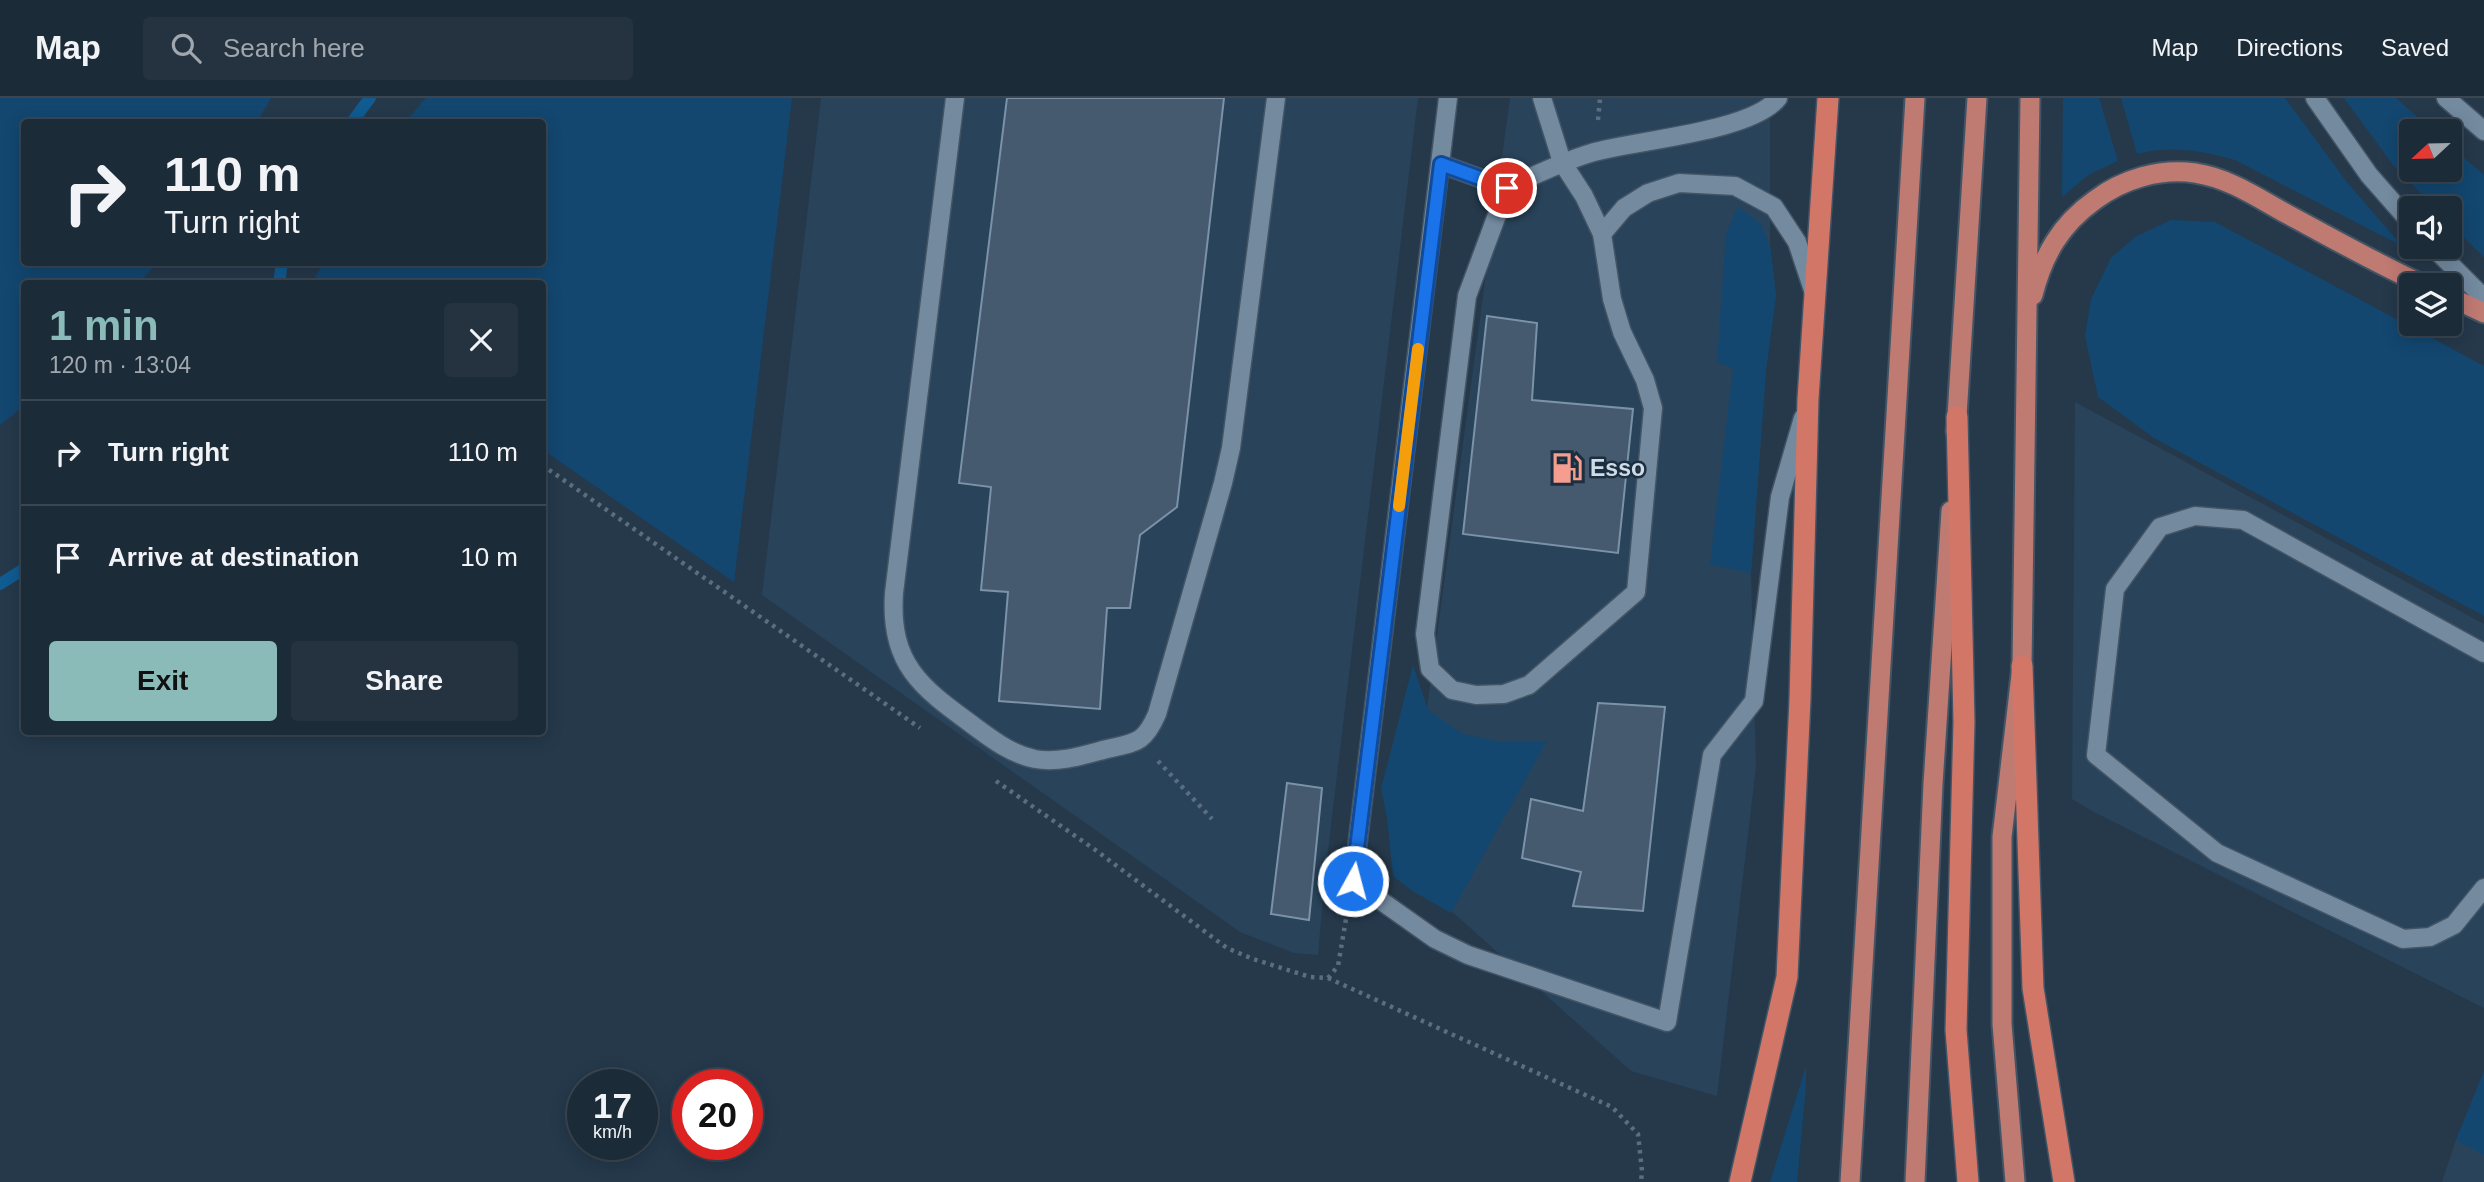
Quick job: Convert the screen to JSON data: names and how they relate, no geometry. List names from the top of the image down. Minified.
{"places":{"fuel station":["Esso"]},"north":"left","page":{"header":"Map","search":"Search here","nav":["Map","Directions","Saved"],"turn":["110 m","Turn right"],"heading":["1 min","120 m · 13:04"],"list":[{"name":"Turn right","value":"110 m"},{"name":"Arrive at destination","value":"10 m"}],"buttons":["Exit","Share"],"speed":"17 km/h","limit":"20"}}
